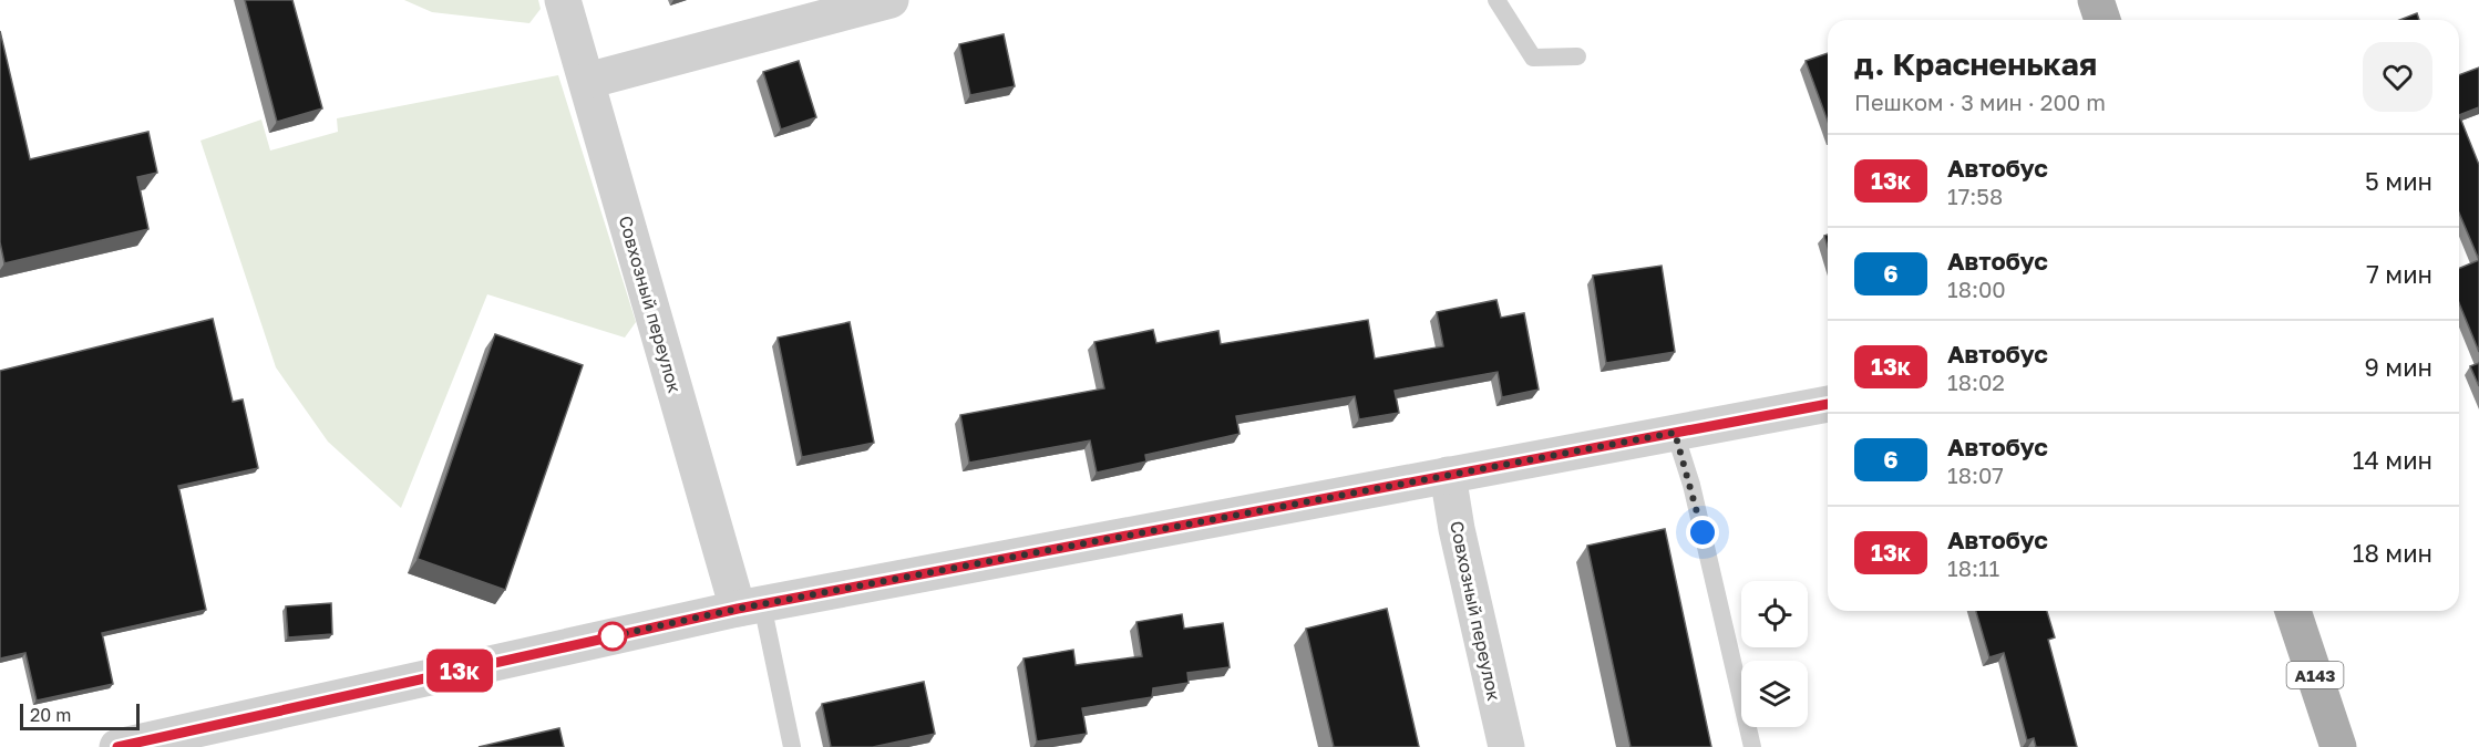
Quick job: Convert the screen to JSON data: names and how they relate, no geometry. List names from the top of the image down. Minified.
{"streets":{"main road":["А143"],"street":["Совхозный переулок"]},"lines":["bus line 13к"],"scale_bar":"20 m","page":{"on_map":"13к","heading":["д. Красненькая","Пешком · 3 мин · 200 m"],"list":[{"mark":"13к","name":"Автобус","note":"17:58","value":"5 мин"},{"mark":"6","name":"Автобус","note":"18:00","value":"7 мин"},{"mark":"13к","name":"Автобус","note":"18:02","value":"9 мин"},{"mark":"6","name":"Автобус","note":"18:07","value":"14 мин"},{"mark":"13к","name":"Автобус","note":"18:11","value":"18 мин"}],"scale":"20 m"}}
